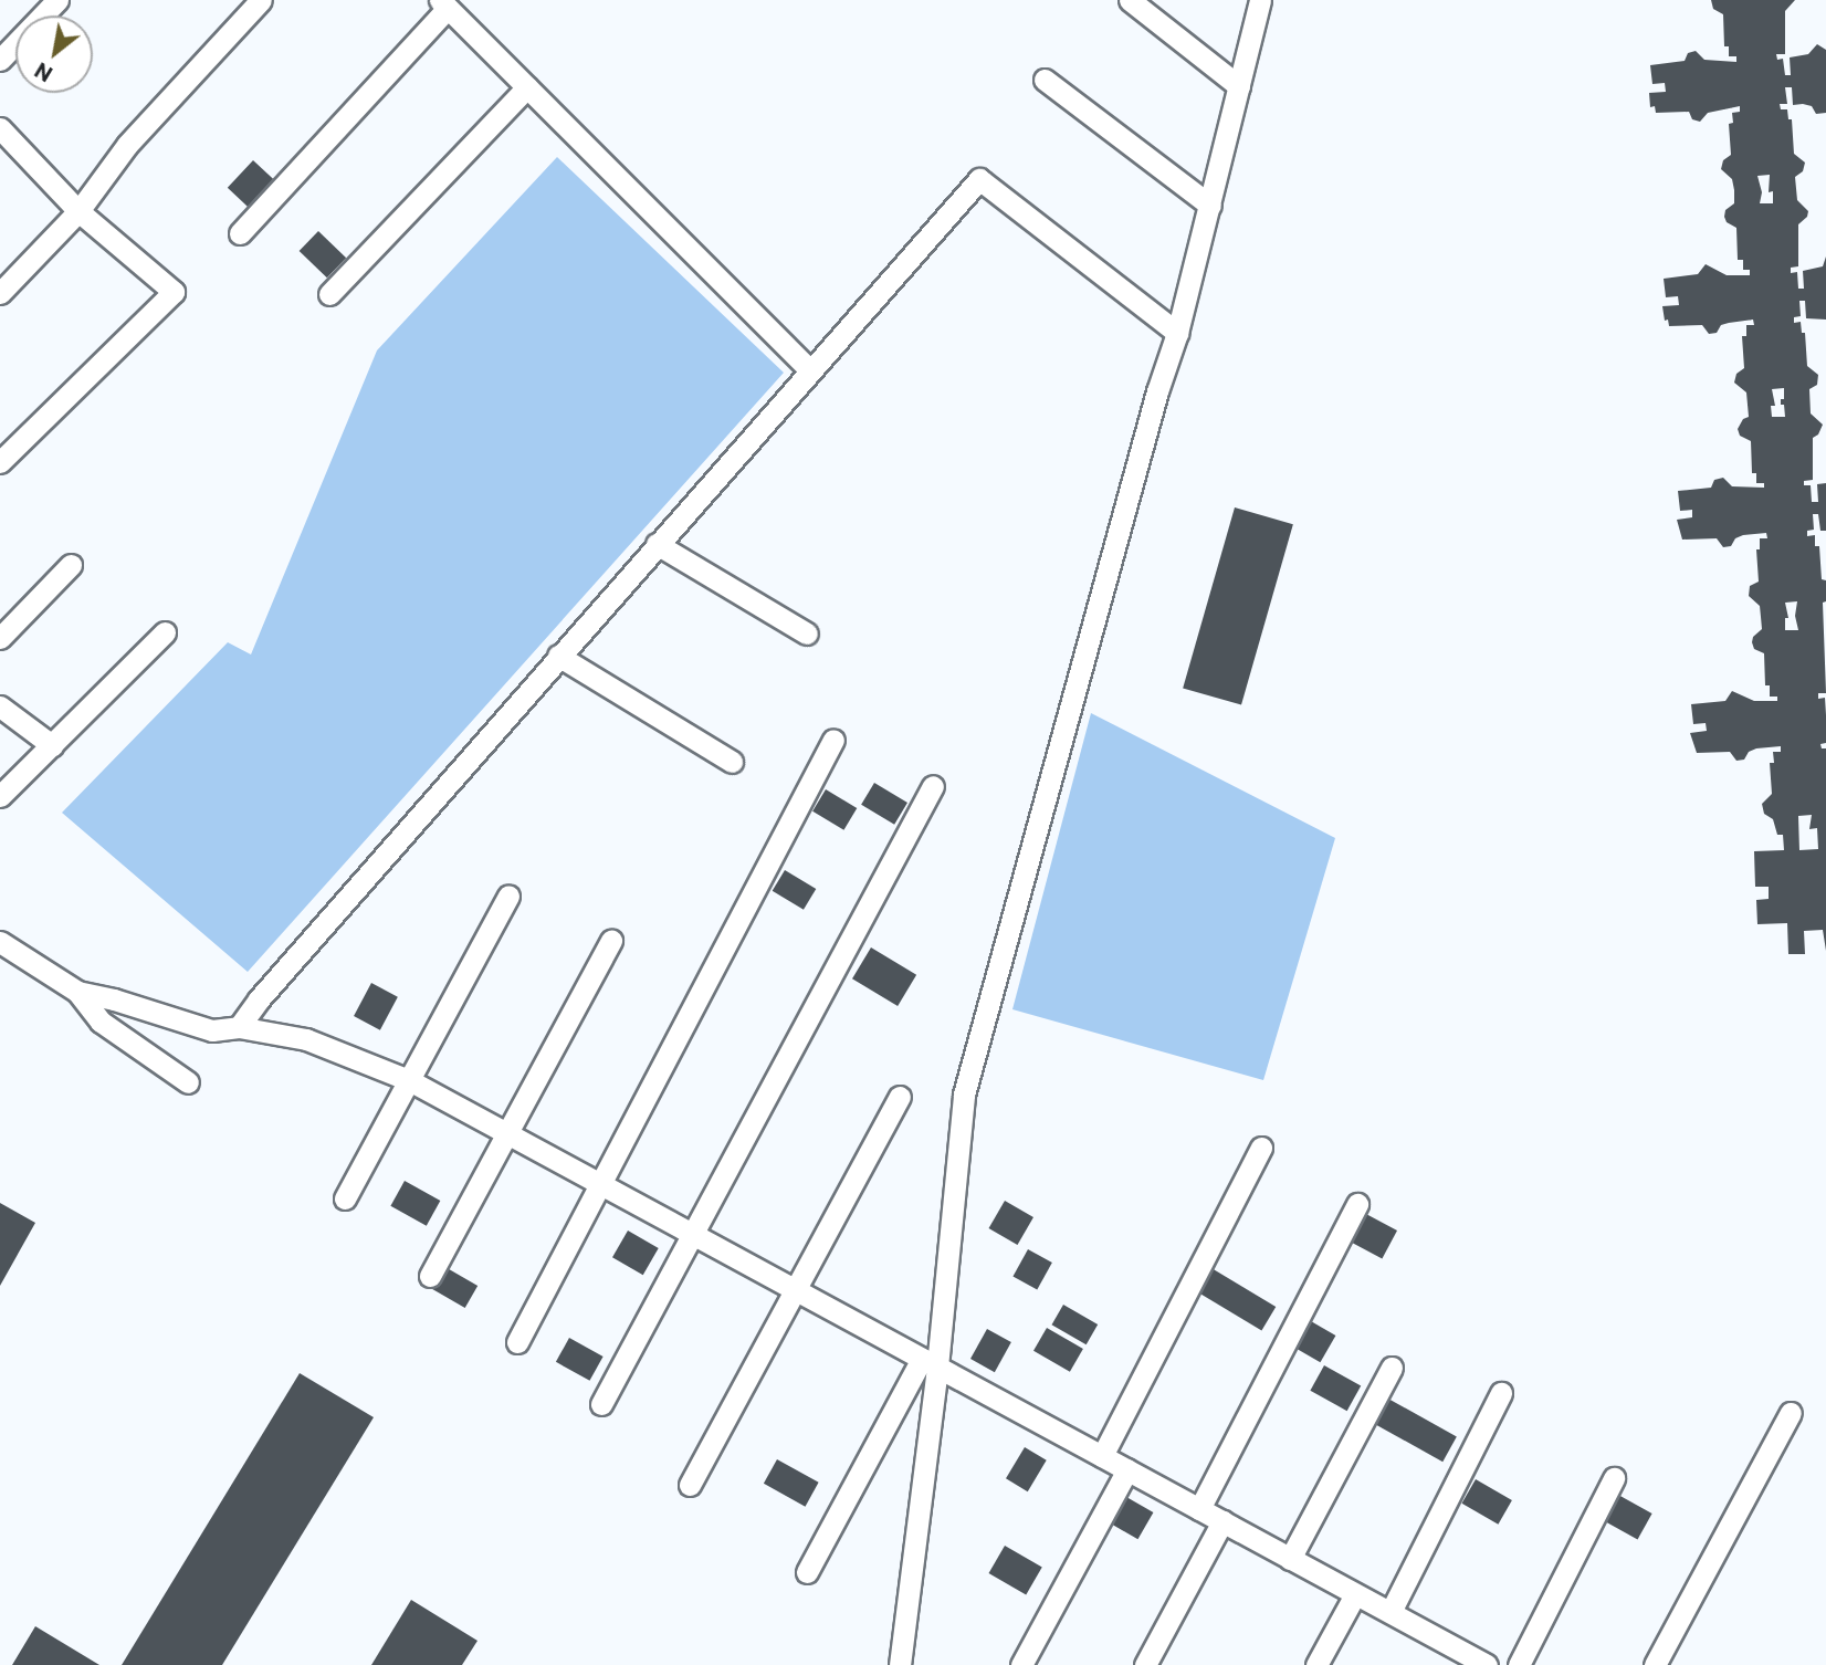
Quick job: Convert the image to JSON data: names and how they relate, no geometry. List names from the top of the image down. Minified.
{"north":"bottom left"}
